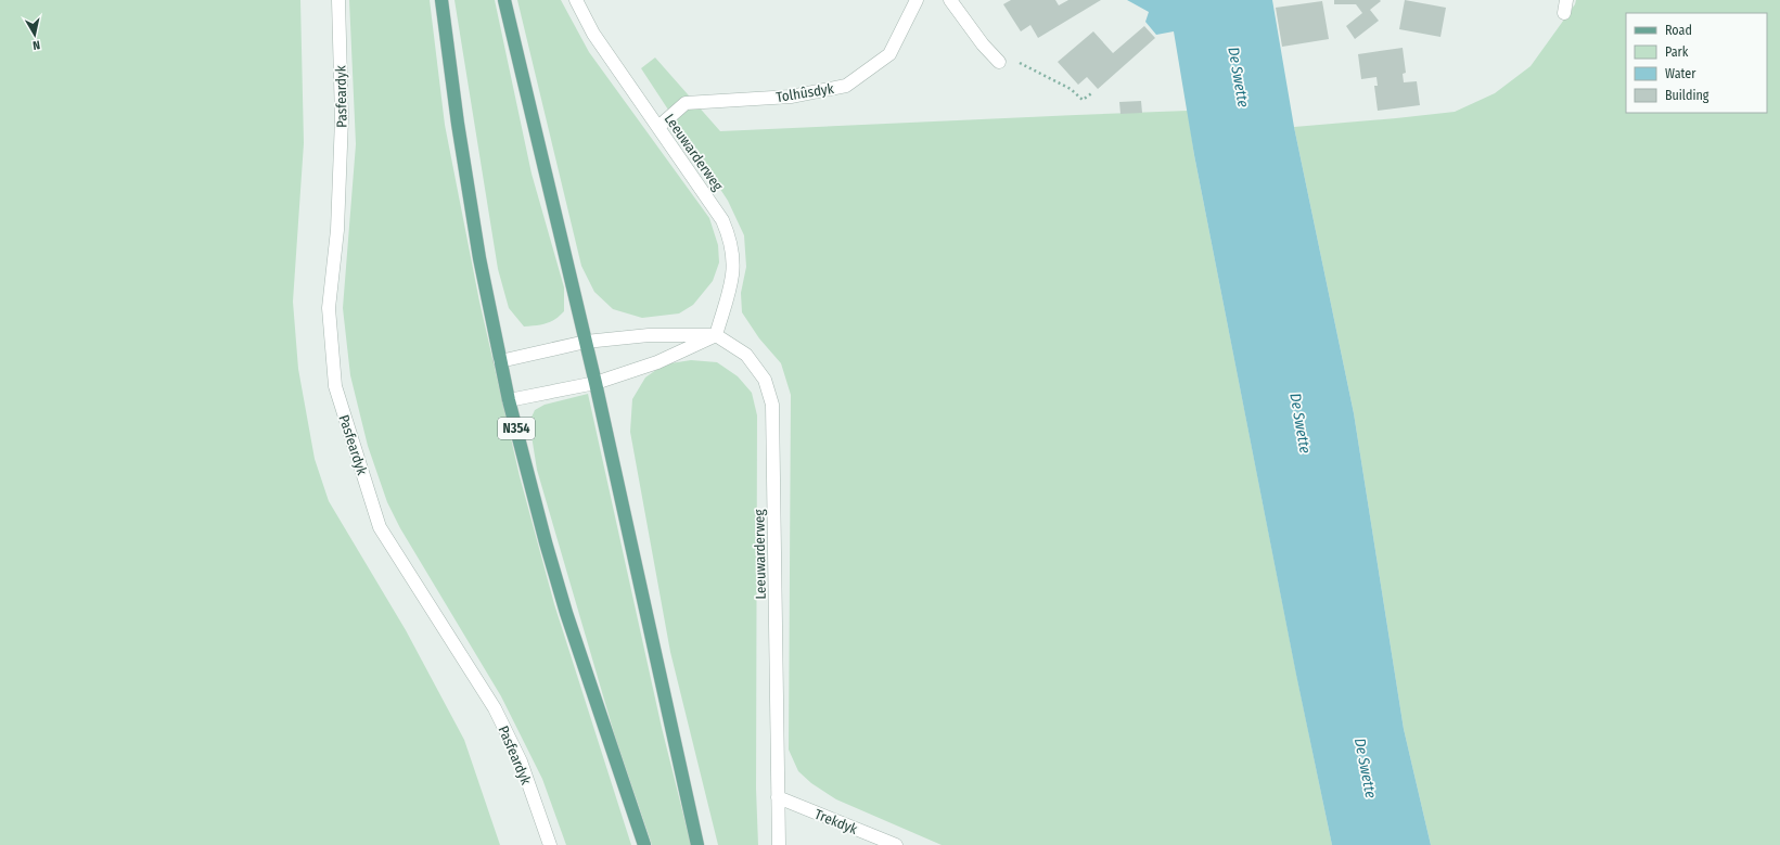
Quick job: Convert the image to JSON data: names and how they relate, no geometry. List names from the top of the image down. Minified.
{"streets":{"main road":["N354"],"street":["Tolhûsdyk","Pasfeardyk","Leeuwarderweg","Trekdyk"]},"crossings":[["Tolhûsdyk","Leeuwarderweg"],["Leeuwarderweg","Trekdyk"]],"water":["De Swette"],"legend":["Road","Park","Water","Building"],"north":"bottom"}
